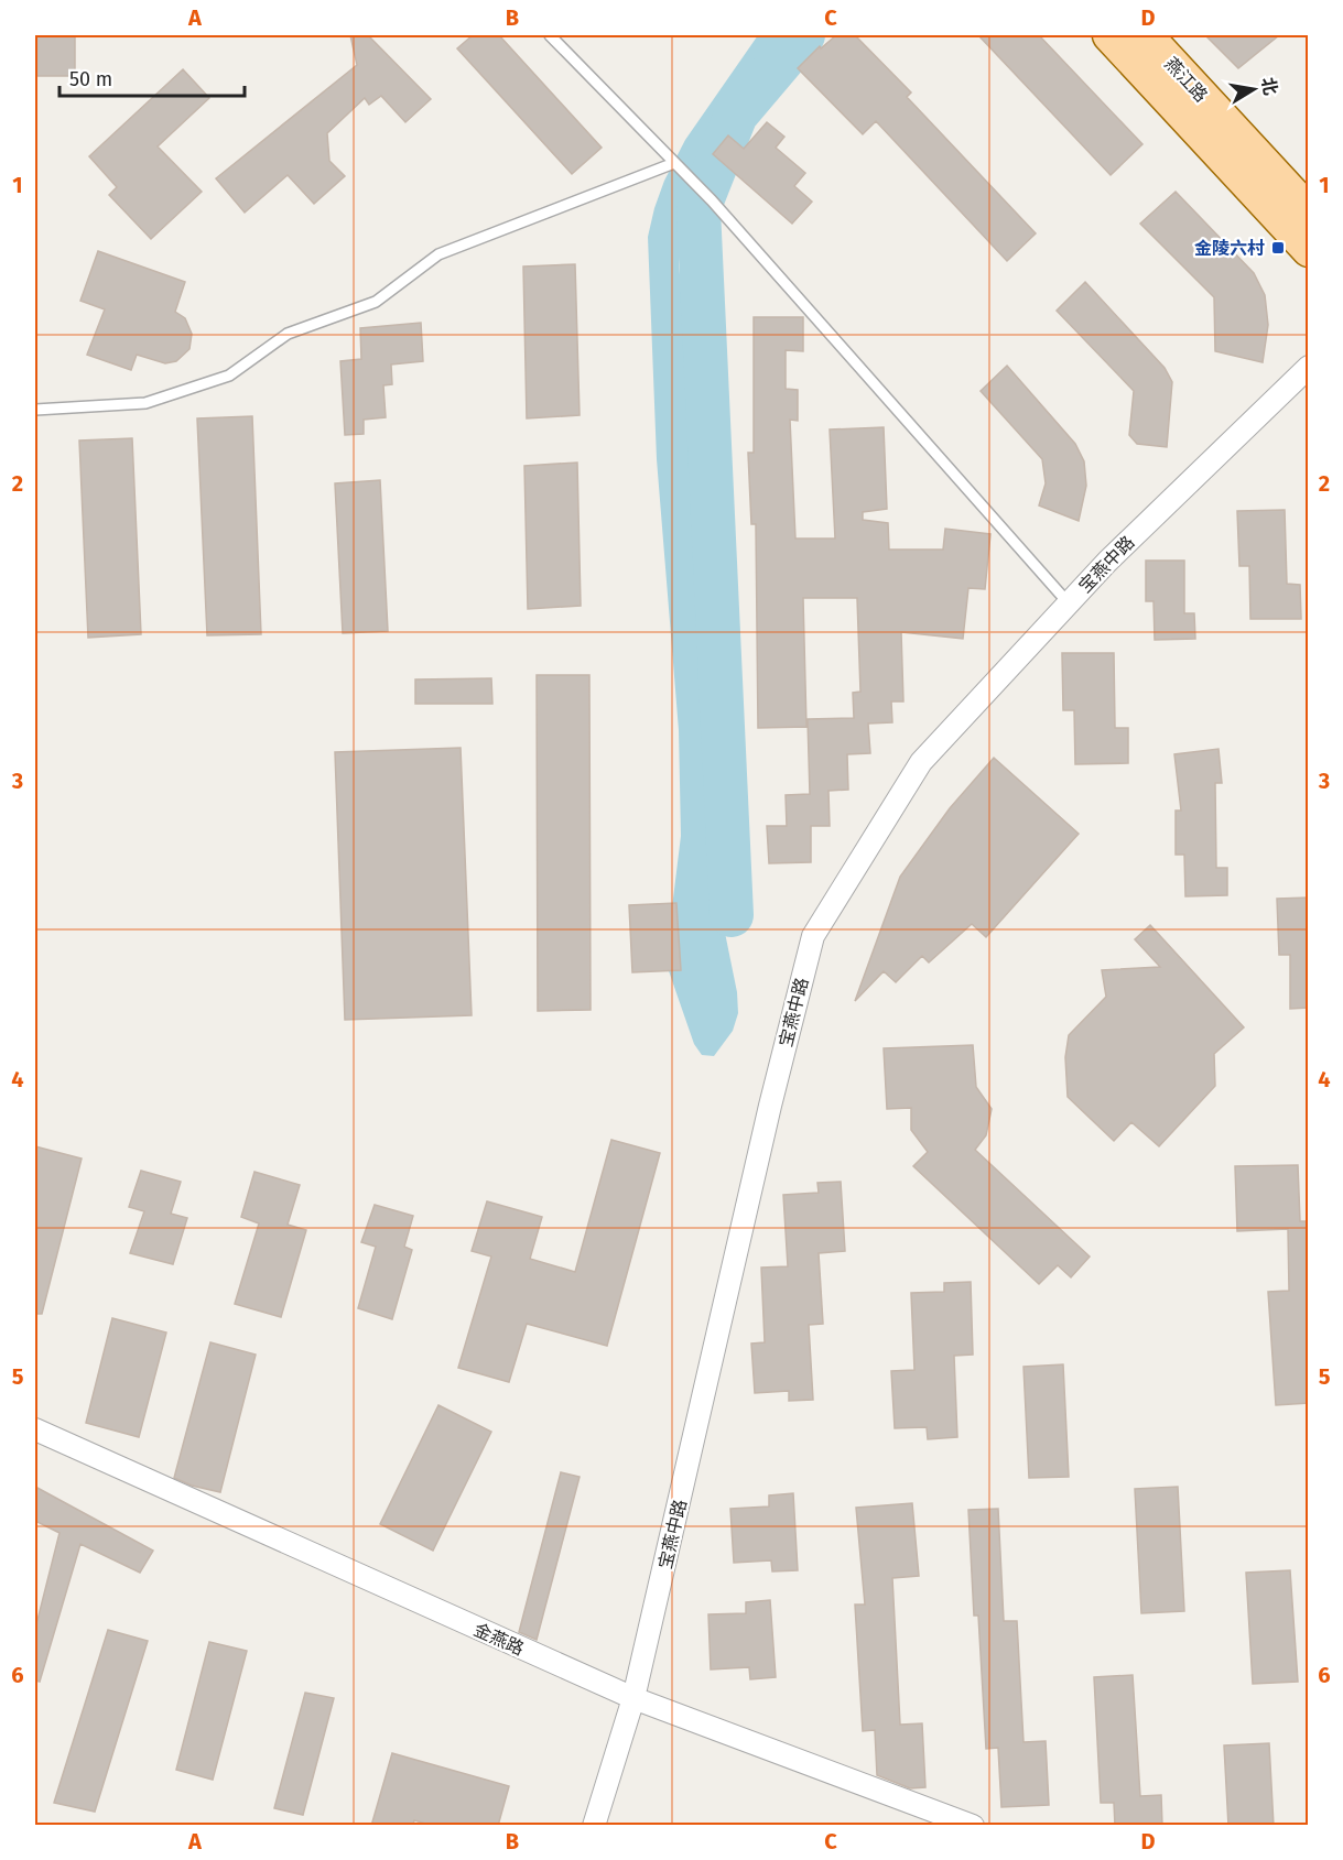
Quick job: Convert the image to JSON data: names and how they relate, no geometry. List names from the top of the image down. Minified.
{"streets":{"main road":["燕江路"],"street":["宝燕中路","金燕路"]},"crossings":[["宝燕中路","金燕路"]],"places":{"transit":["金陵六村"]},"scale_bar":"50 m","north":"right","grid":{"columns":["A","B","C","D"],"rows":["1","2","3","4","5","6"]}}
